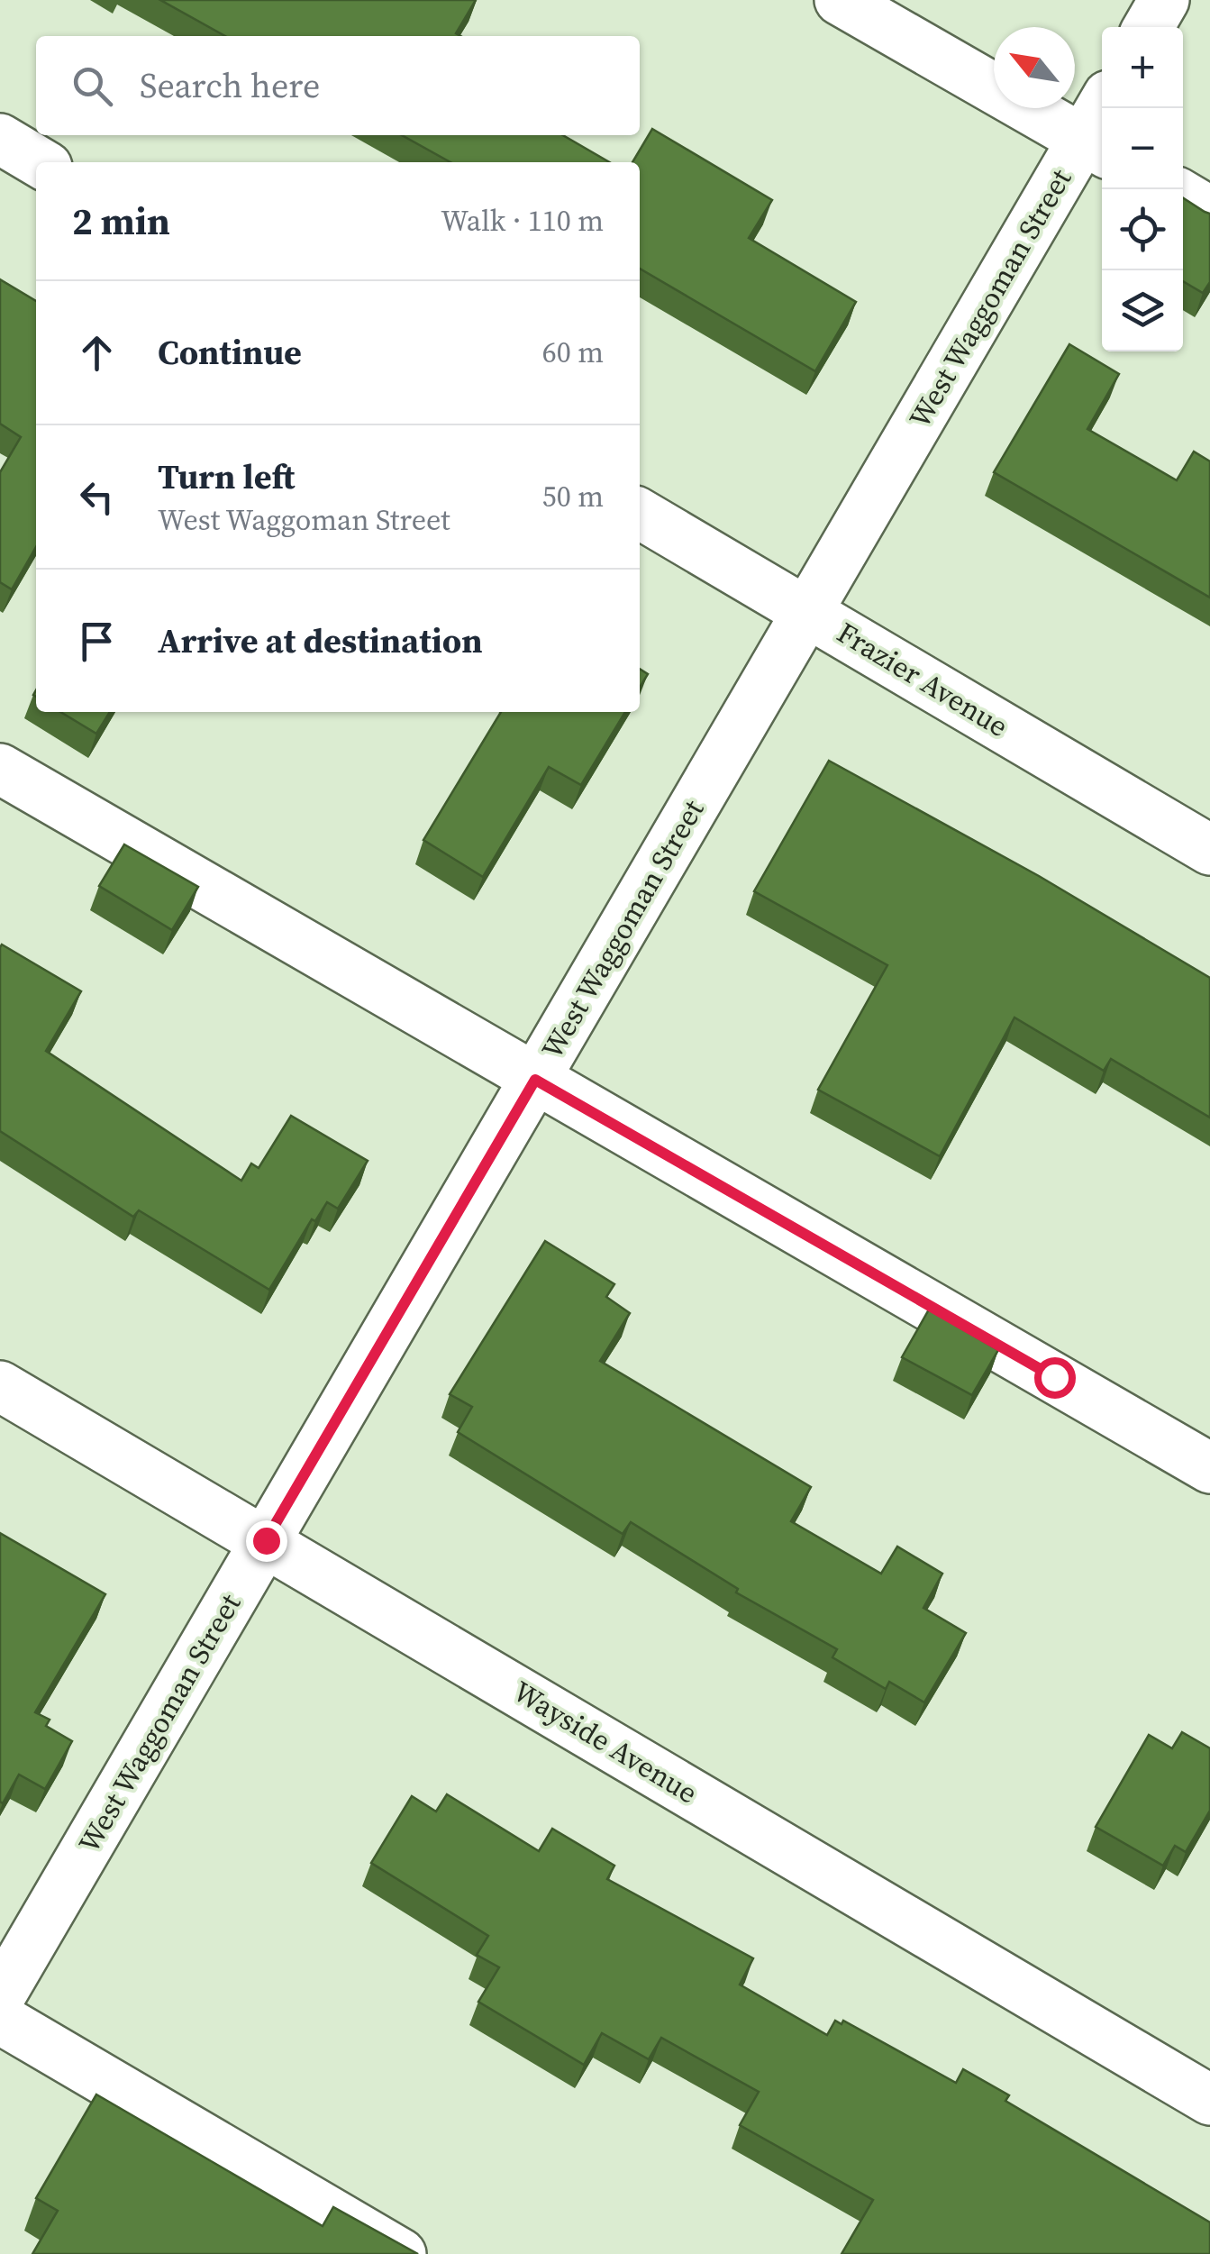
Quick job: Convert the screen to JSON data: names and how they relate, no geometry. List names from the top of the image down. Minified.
{"streets":{"street":["West Waggoman Street","Frazier Avenue","Wayside Avenue"]},"crossings":[["West Waggoman Street","Frazier Avenue"],["West Waggoman Street","Wayside Avenue"]],"north":"top left","page":{"map_buttons":["+","−"],"search":"Search here","heading":["2 min","Walk · 110 m"],"list":[["Continue","60 m"],["Turn left","West Waggoman Street","50 m"],"Arrive at destination"]}}
